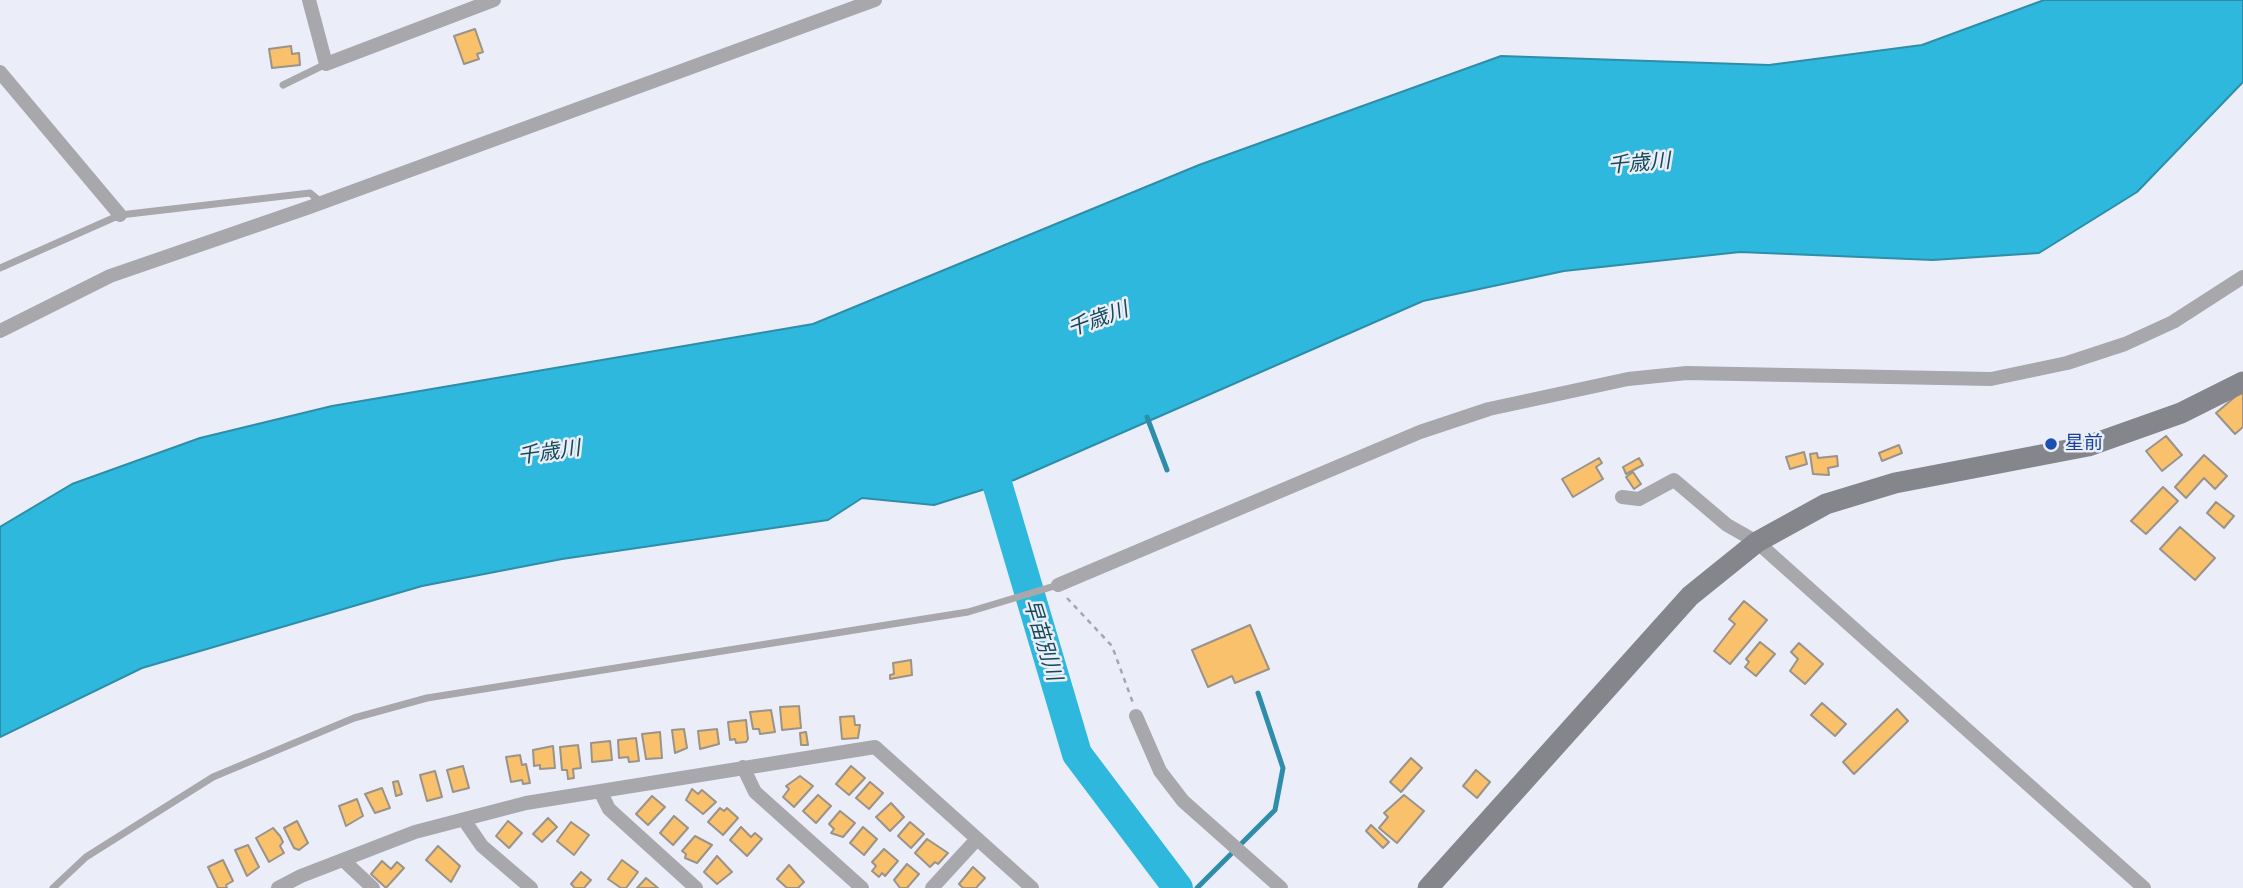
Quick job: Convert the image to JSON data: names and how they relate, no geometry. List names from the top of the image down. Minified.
{"water":["千歳川","早苗別川"],"places":["星前"]}
